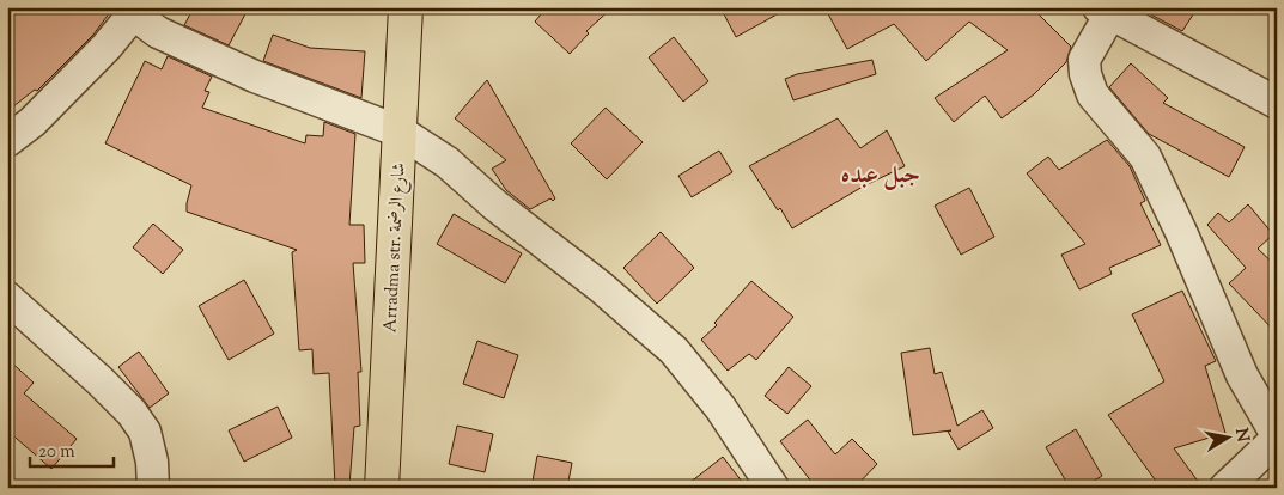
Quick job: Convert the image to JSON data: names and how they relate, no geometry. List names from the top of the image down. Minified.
{"streets":{"main road":["Arradma str. شارع الرضمة"]},"districts":["جبل عبده"],"scale_bar":"20 m","north":"right"}
